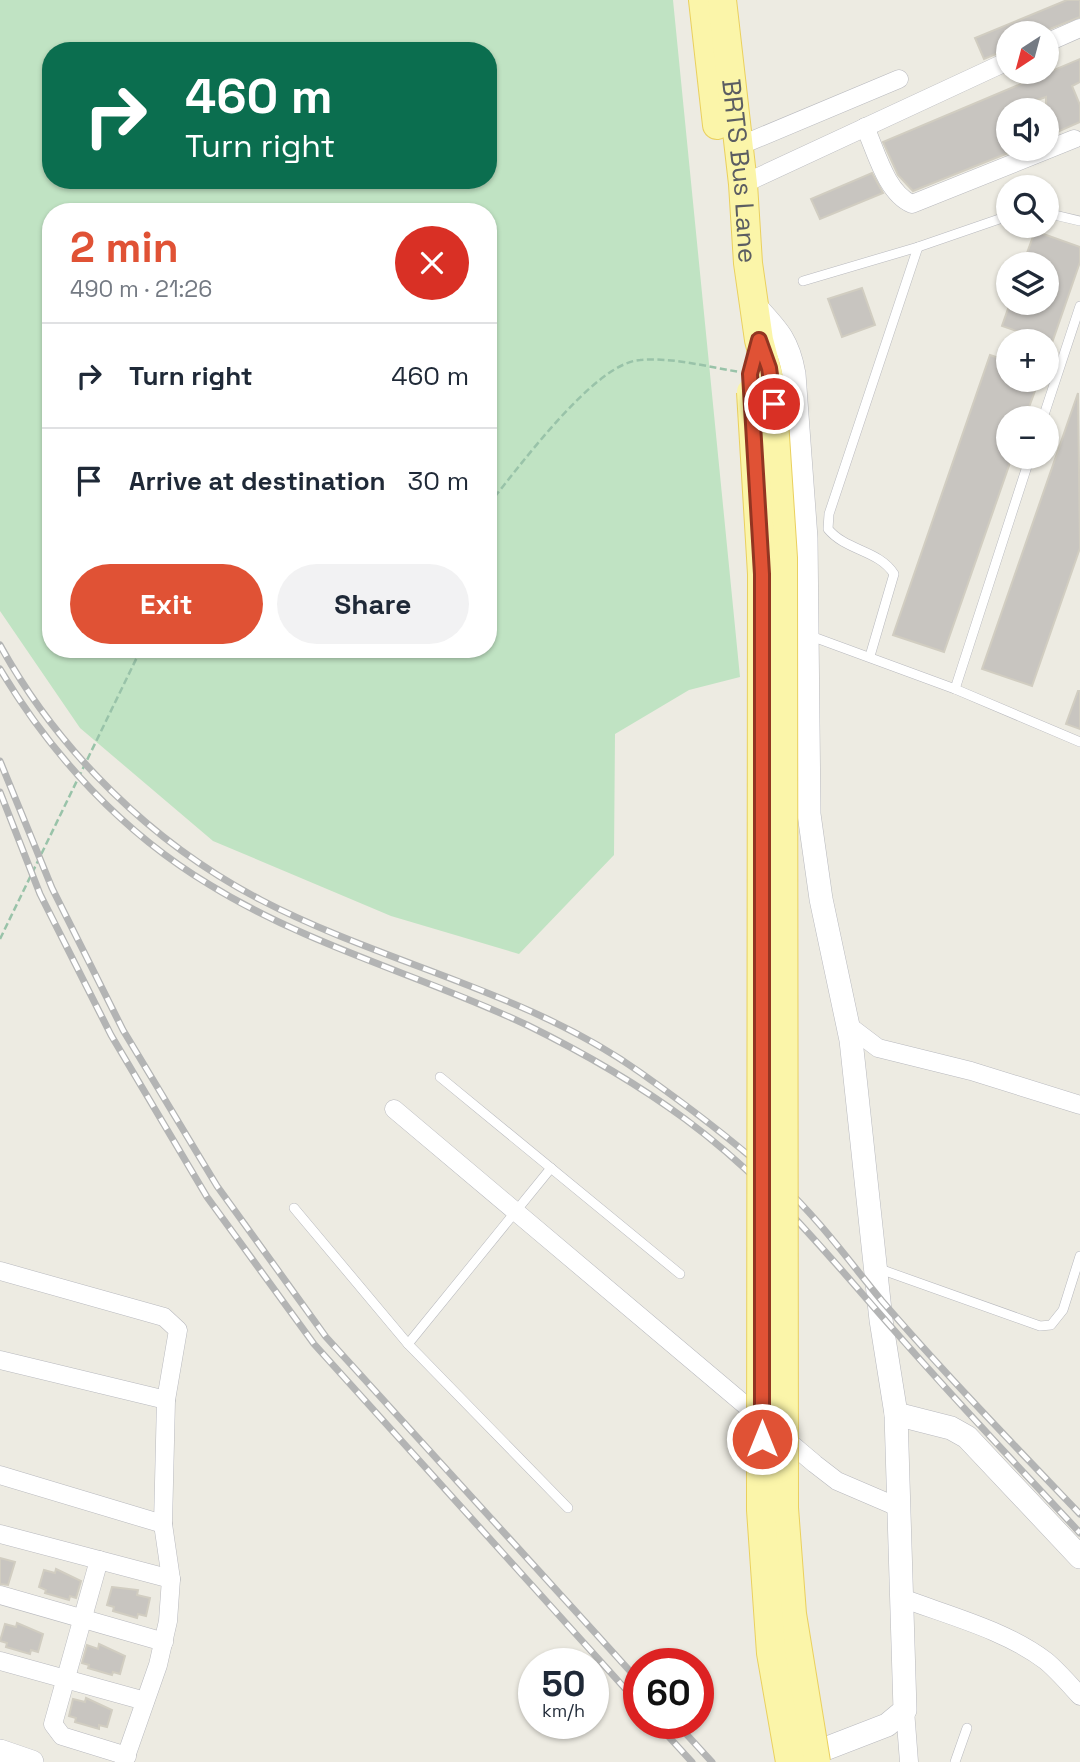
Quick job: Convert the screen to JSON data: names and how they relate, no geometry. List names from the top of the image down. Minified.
{"streets":{"main road":["BRTS Bus Lane"]},"north":"bottom left","page":{"map_buttons":["+","−"],"turn":["460 m","Turn right"],"heading":["2 min","490 m · 21:26"],"list":[{"name":"Turn right","value":"460 m"},{"name":"Arrive at destination","value":"30 m"}],"buttons":["Exit","Share"],"speed":"50 km/h","limit":"60"}}
